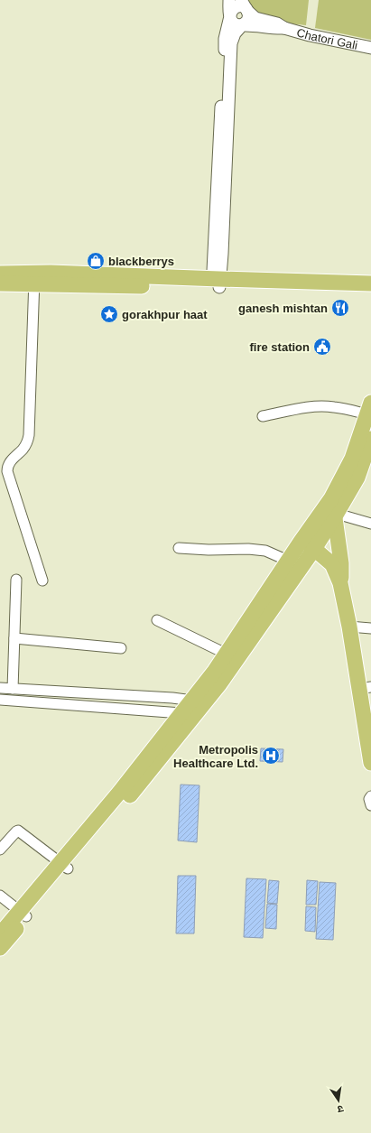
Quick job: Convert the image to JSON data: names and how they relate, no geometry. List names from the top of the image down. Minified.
{"streets":{"street":["Chatori Gali"]},"places":{"shop":["blackberrys"],"restaurant":["ganesh mishtan"],"place":["gorakhpur haat"],"public building":["fire station"],"hospital":["Metropolis Healthcare Ltd."]},"north":"bottom"}
